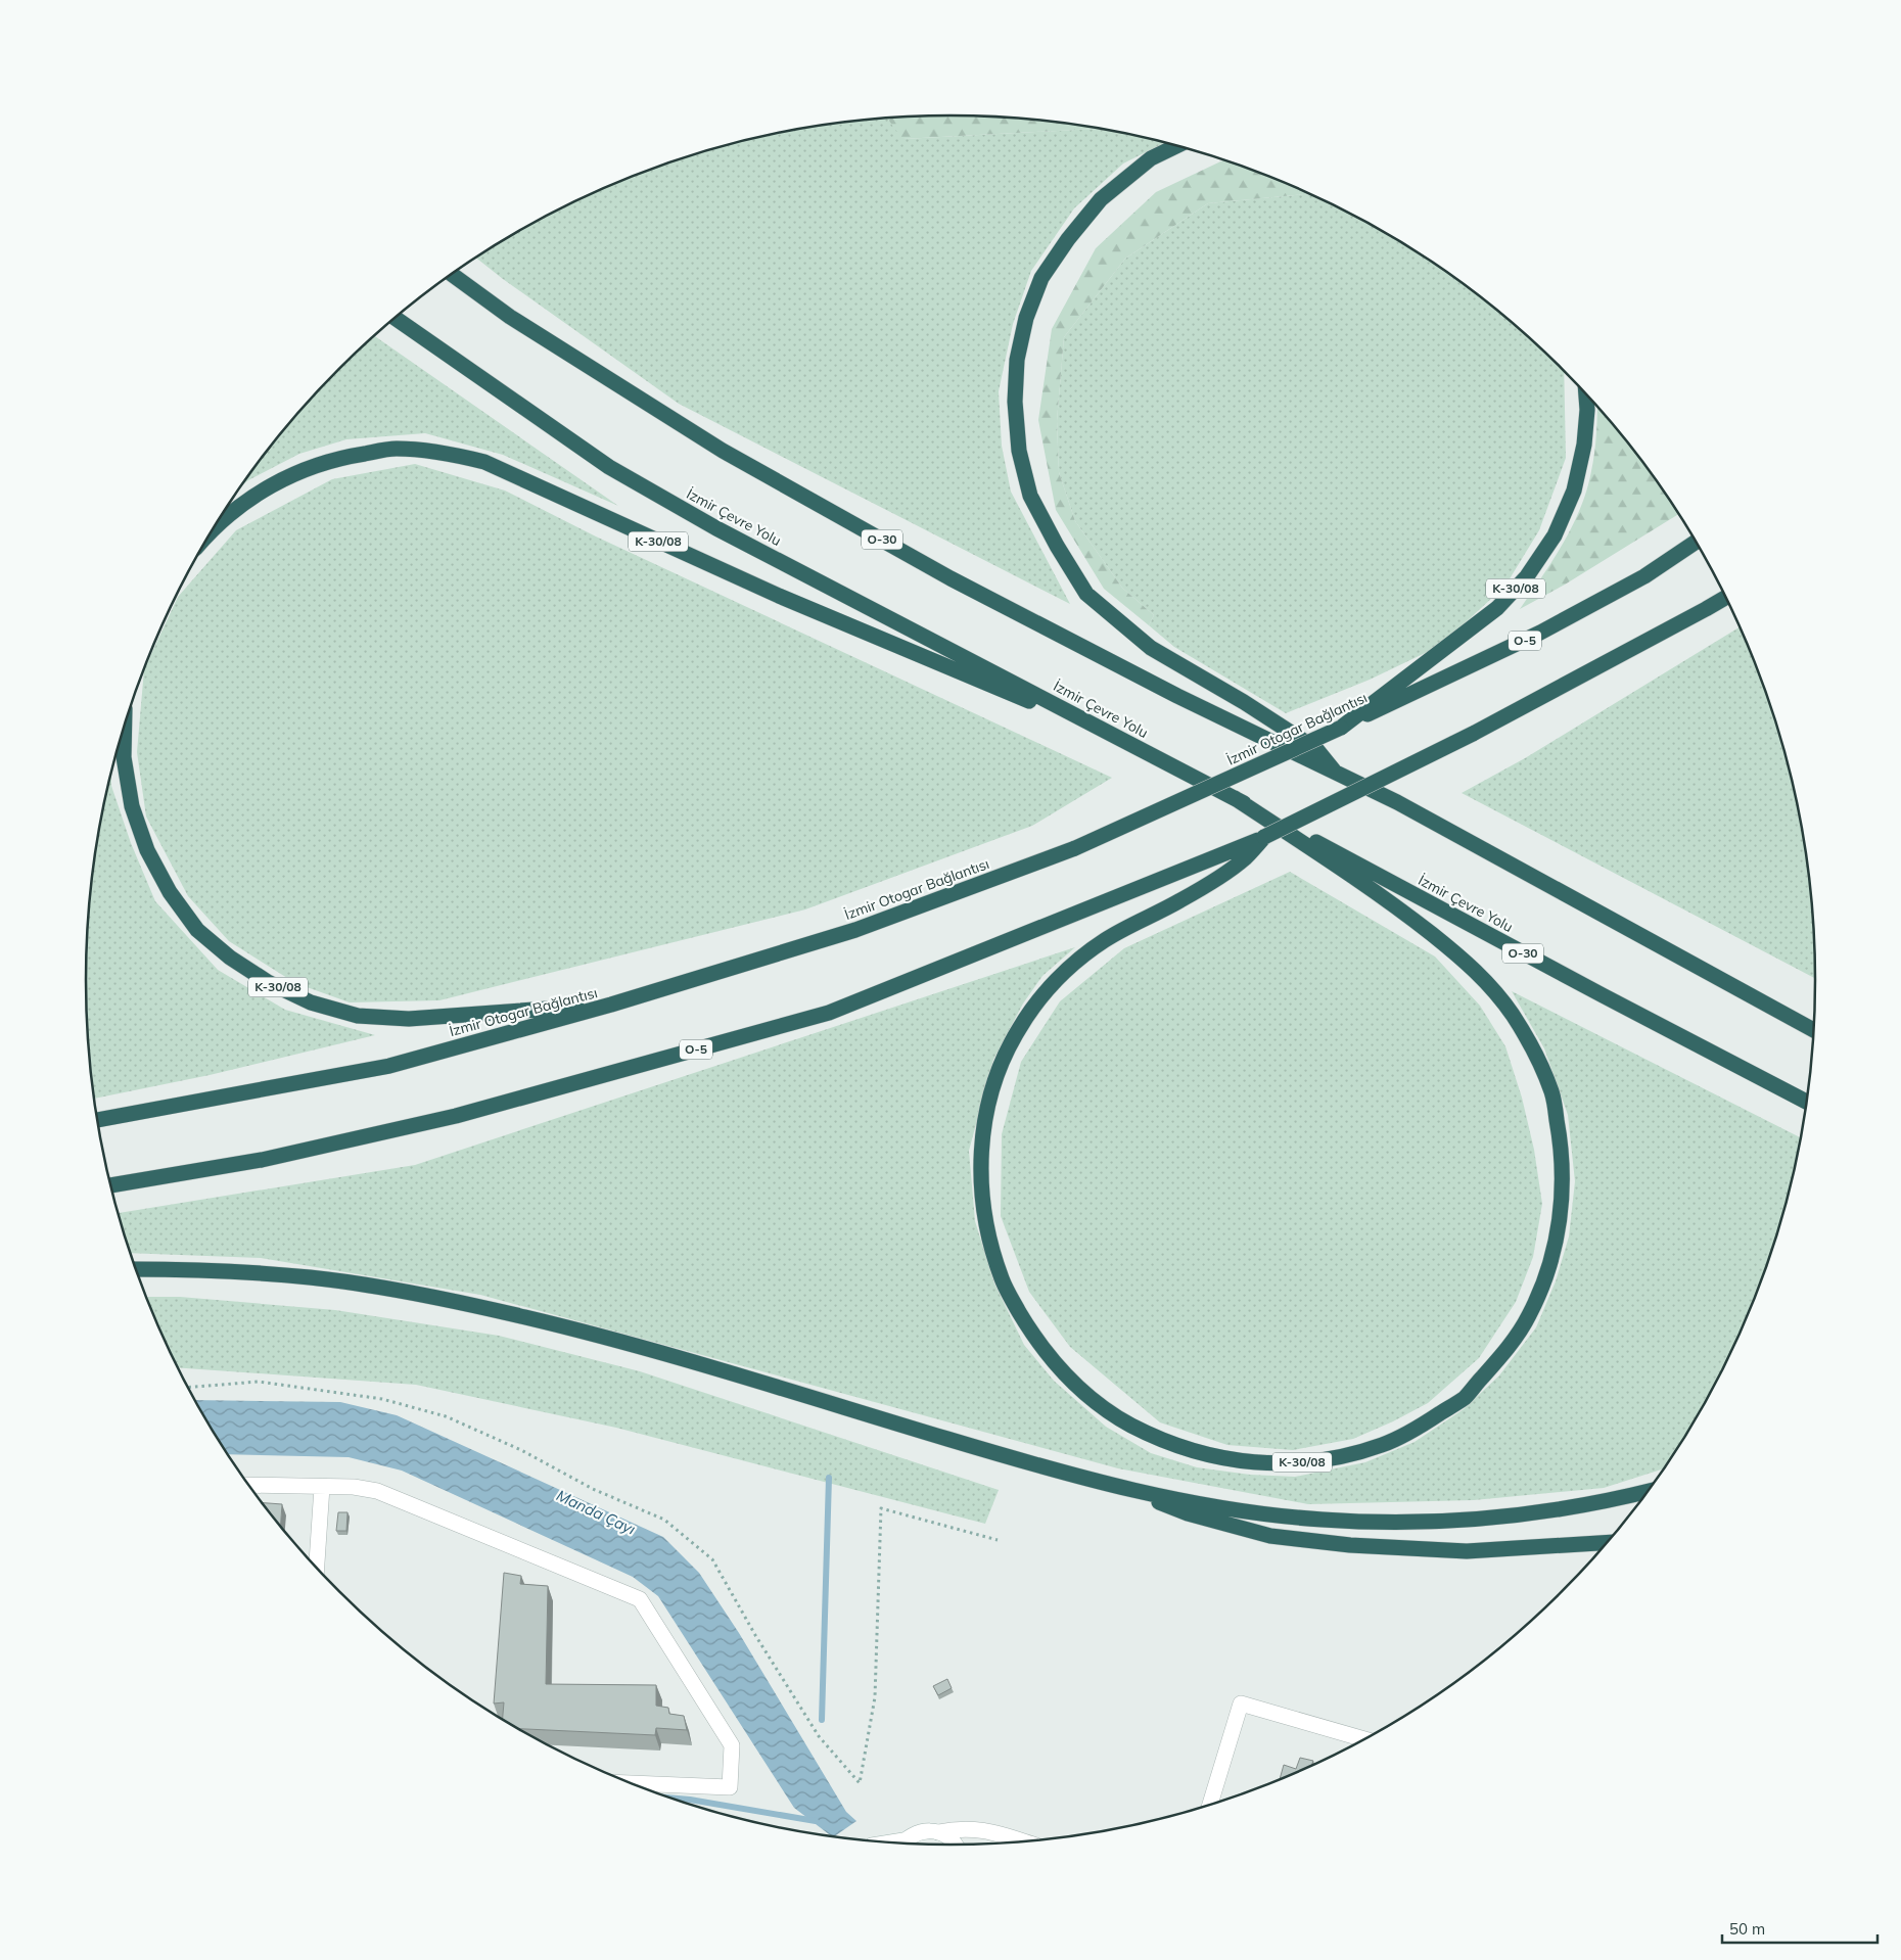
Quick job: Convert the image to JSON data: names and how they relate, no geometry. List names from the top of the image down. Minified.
{"streets":{"highway":["İzmir Çevre Yolu","O-30","K-30/08","O-5","İzmir Otogar Bağlantısı"]},"crossings":[["İzmir Çevre Yolu","K-30/08"],["K-30/08","O-5"],["K-30/08","İzmir Otogar Bağlantısı"]],"water":["Manda Çayı"],"scale_bar":"50 m"}
